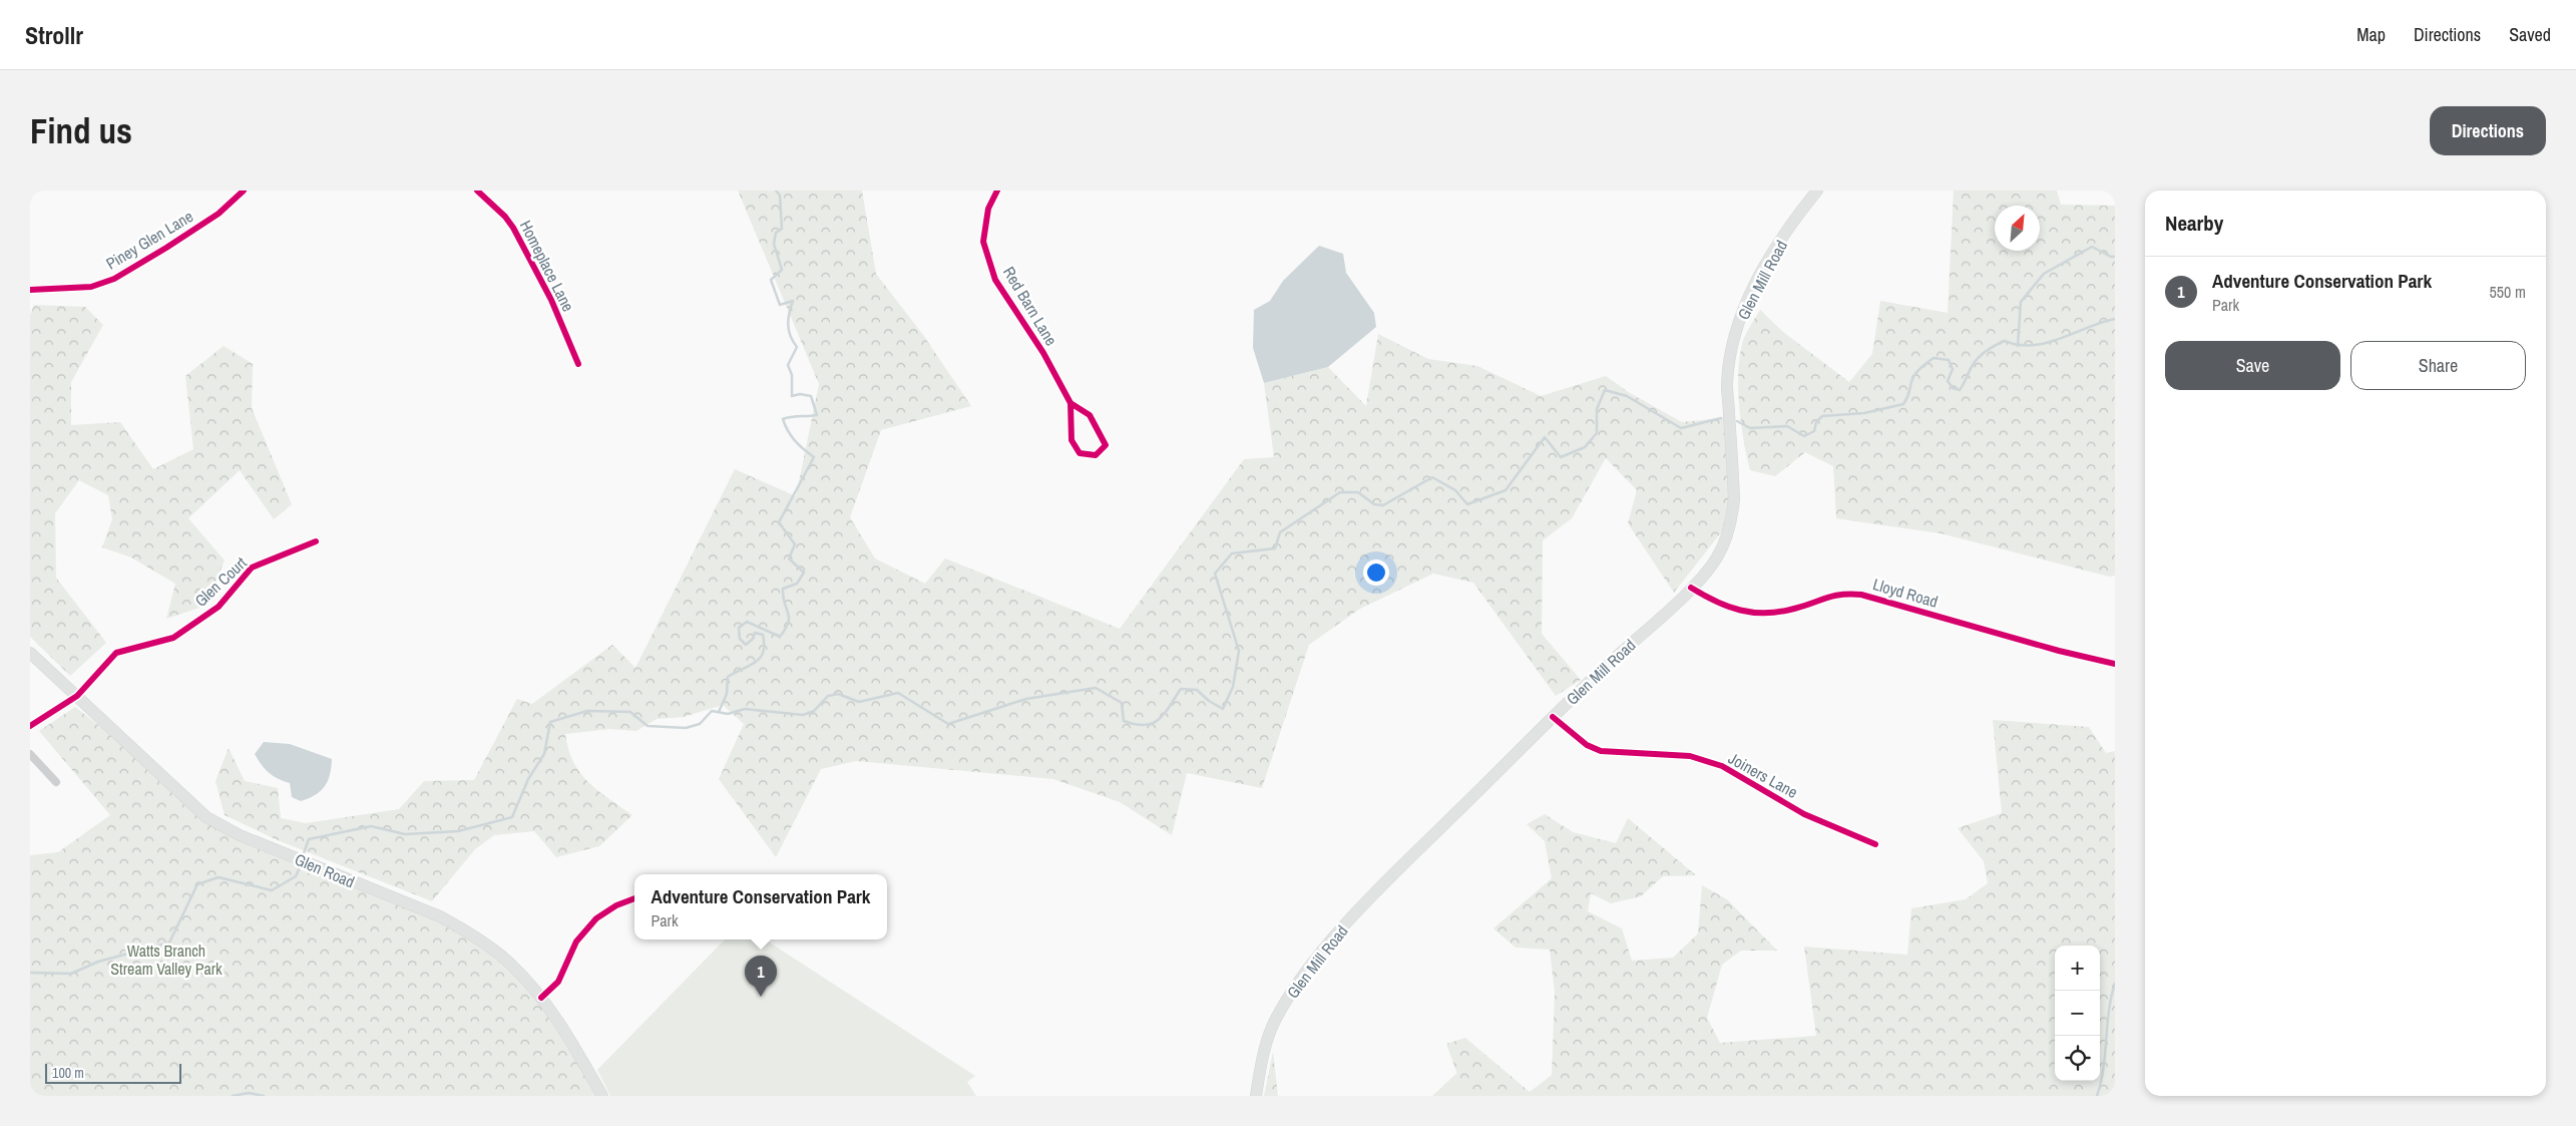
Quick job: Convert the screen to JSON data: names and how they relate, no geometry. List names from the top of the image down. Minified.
{"streets":{"main road":["Glen Mill Road","Glen Road"],"street":["Piney Glen Lane","Homeplace Lane","Red Barn Lane","Glen Court","Lloyd Road","Joiners Lane"]},"crossings":[["Glen Mill Road","Lloyd Road"],["Glen Mill Road","Joiners Lane"],["Glen Court","Glen Road"]],"parks":["Watts Branch Stream Valley Park"],"scale_bar":"100 m","north":"top right","page":{"header":"Strollr","nav":["Map","Directions","Saved"],"buttons":["Directions",["Save","Share"]],"title":"Find us","heading":"Nearby","list":[{"mark":"1","name":"Adventure Conservation Park","note":"Park","value":"550 m"}],"popup":["Adventure Conservation Park","Park"],"map_buttons":["+","−"],"pins":"1","scale":"100 m"}}
